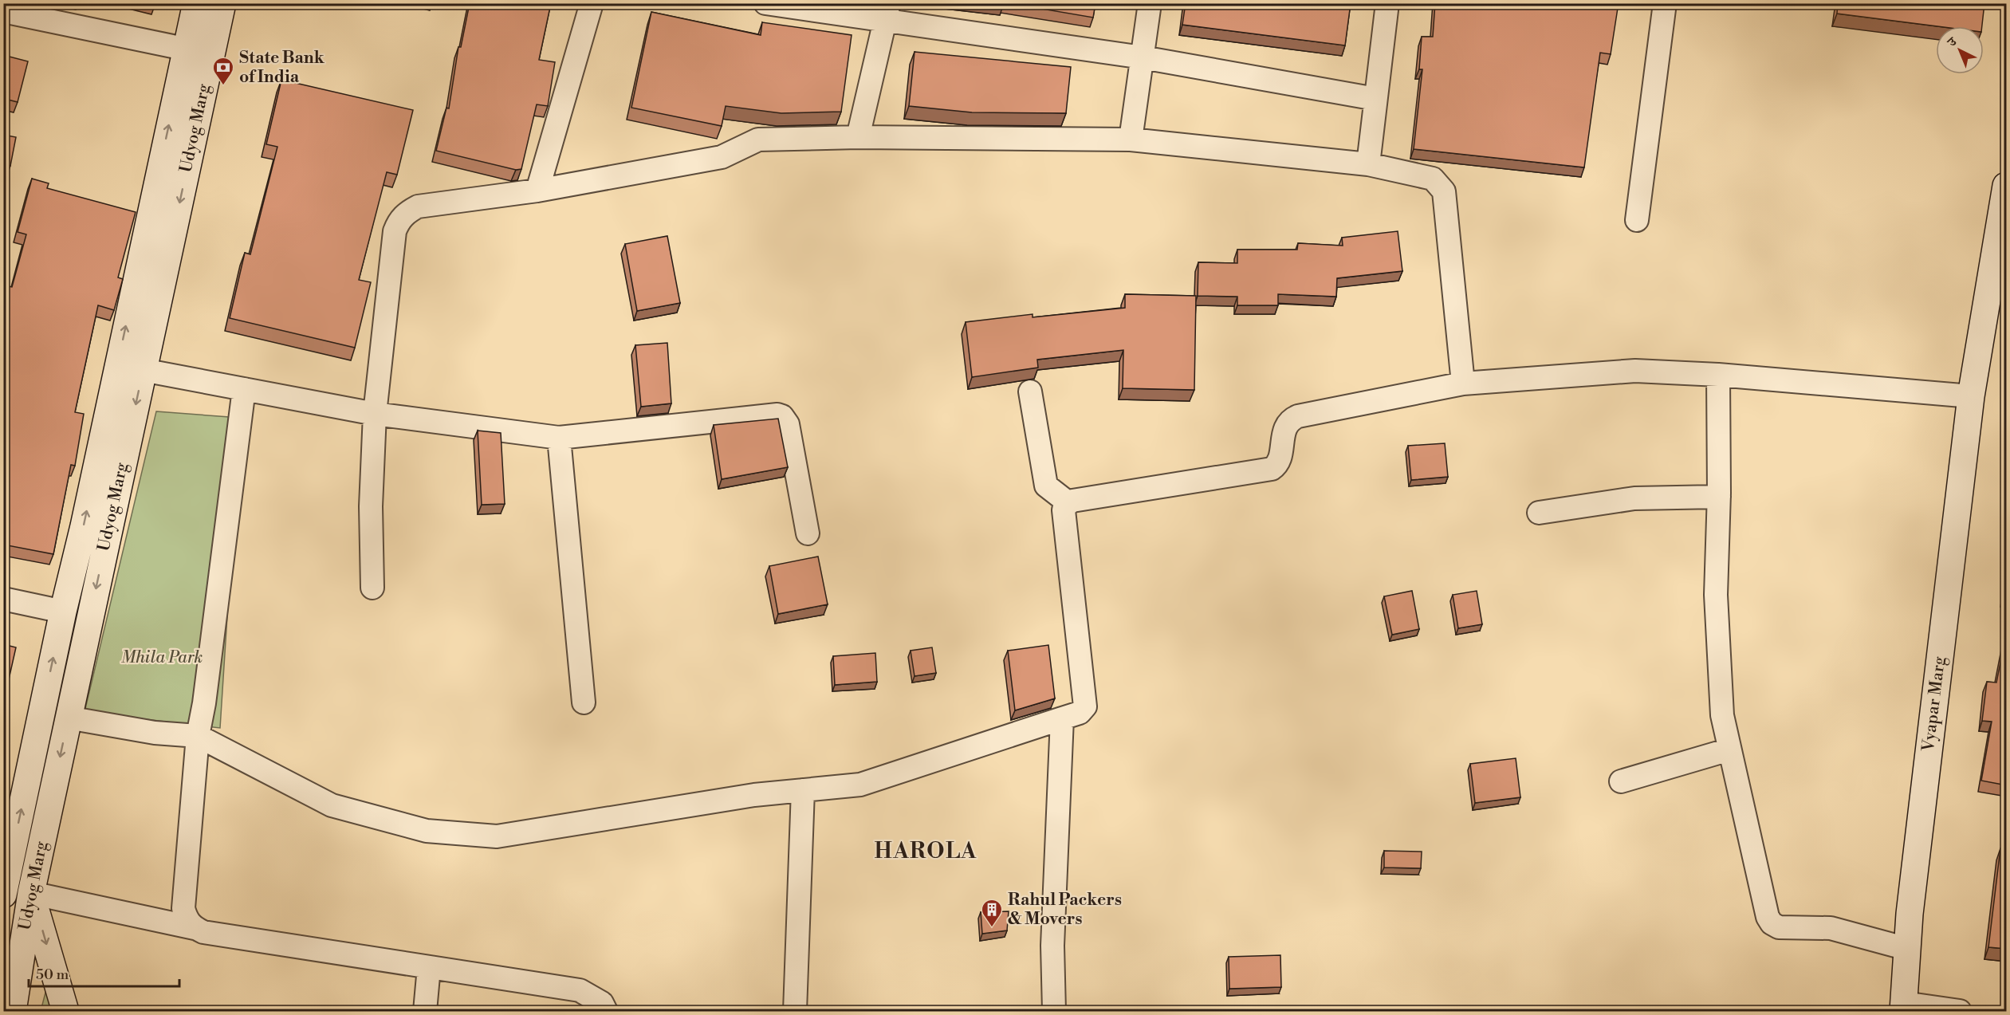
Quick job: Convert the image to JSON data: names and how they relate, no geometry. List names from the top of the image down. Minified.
{"streets":{"street":["Udyog Marg","Vyapar Marg"]},"districts":["HAROLA"],"parks":["Mhila Park"],"places":{"bank":["State Bank of India"],"building":["Rahul Packers & Movers"]},"scale_bar":"50 m","north":"top left"}
